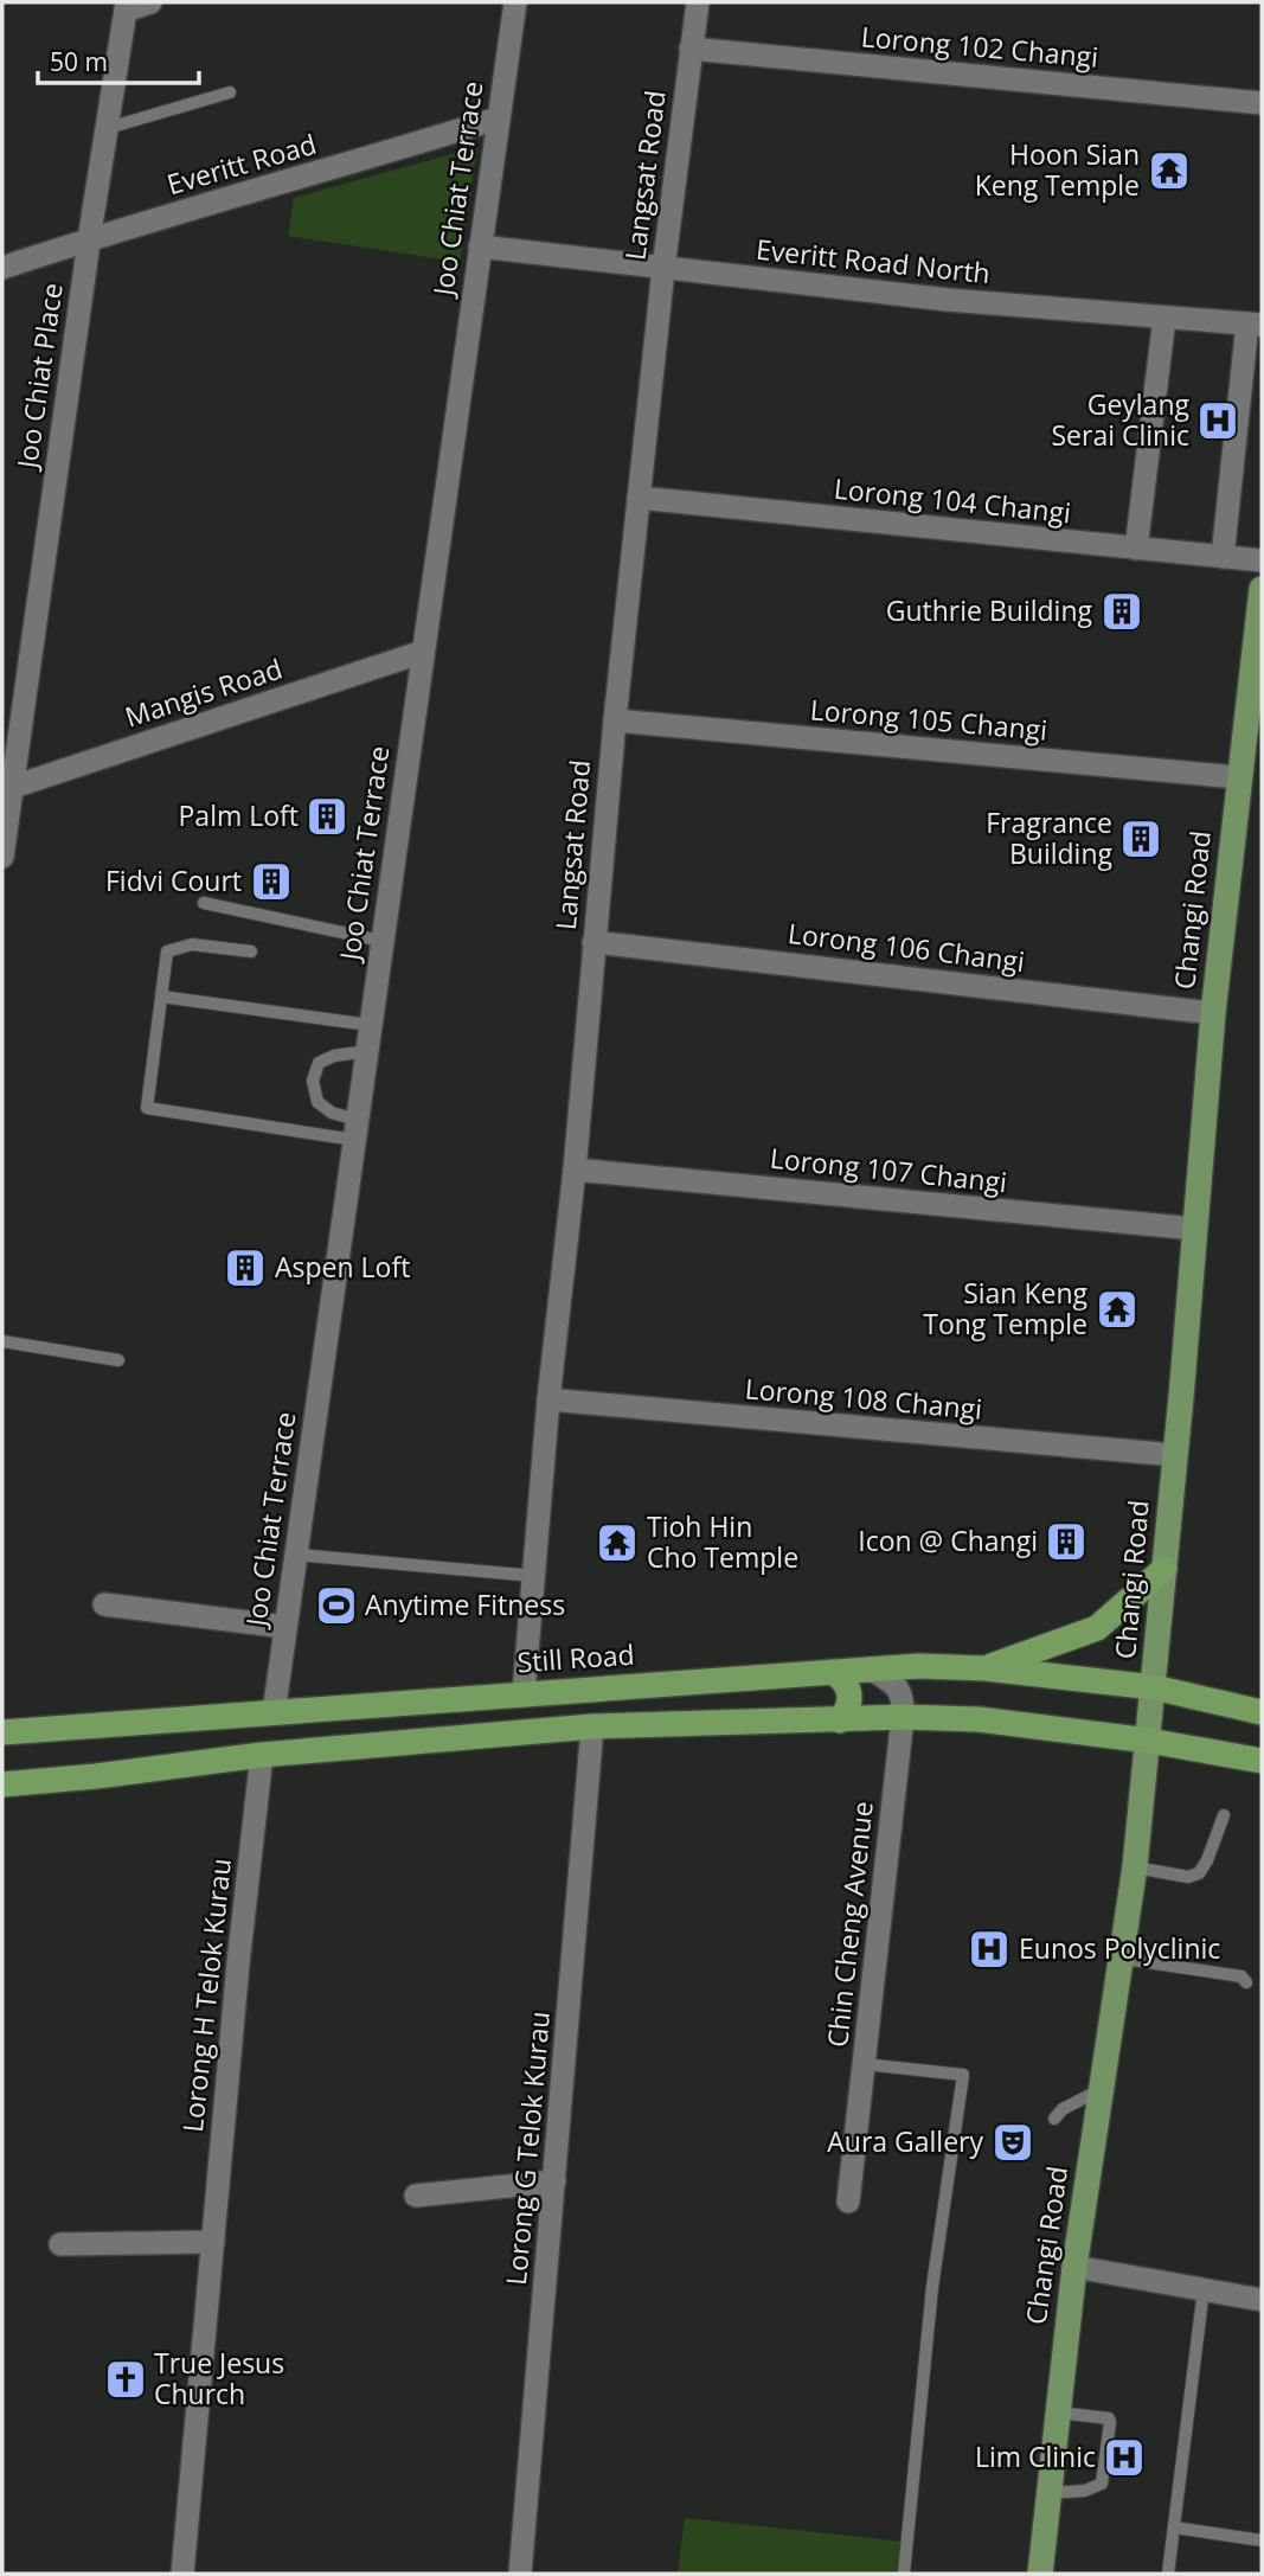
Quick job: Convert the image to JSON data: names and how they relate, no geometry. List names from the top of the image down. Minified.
{"streets":{"highway":["Still Road"],"main road":["Changi Road"],"street":["Lorong 102 Changi","Everitt Road","Langsat Road","Joo Chiat Terrace","Everitt Road North","Joo Chiat Place","Lorong 104 Changi","Mangis Road","Lorong 105 Changi","Lorong 106 Changi","Lorong 107 Changi","Lorong 108 Changi","Chin Cheng Avenue","Lorong H Telok Kurau","Lorong G Telok Kurau"]},"crossings":[["Lorong 102 Changi","Langsat Road"],["Everitt Road","Joo Chiat Terrace"],["Everitt Road","Joo Chiat Place"],["Langsat Road","Everitt Road North"],["Langsat Road","Lorong 104 Changi"],["Langsat Road","Lorong 105 Changi"],["Langsat Road","Lorong 106 Changi"],["Langsat Road","Lorong 107 Changi"],["Langsat Road","Lorong 108 Changi"],["Langsat Road","Still Road"],["Joo Chiat Terrace","Everitt Road North"],["Joo Chiat Terrace","Mangis Road"],["Joo Chiat Terrace","Still Road"],["Joo Chiat Place","Mangis Road"],["Lorong 105 Changi","Changi Road"],["Changi Road","Lorong 106 Changi"],["Changi Road","Lorong 107 Changi"],["Changi Road","Lorong 108 Changi"],["Changi Road","Still Road"],["Still Road","Chin Cheng Avenue"]],"places":{"temple":["Hoon Sian Keng Temple","Sian Keng Tong Temple","Tioh Hin Cho Temple"],"hospital":["Geylang Serai Clinic","Eunos Polyclinic","Lim Clinic"],"building":["Guthrie Building","Palm Loft","Fragrance Building","Fidvi Court","Aspen Loft","Icon @ Changi"],"sports":["Anytime Fitness"],"theatre":["Aura Gallery"],"church":["True Jesus Church"]},"scale_bar":"50 m"}
